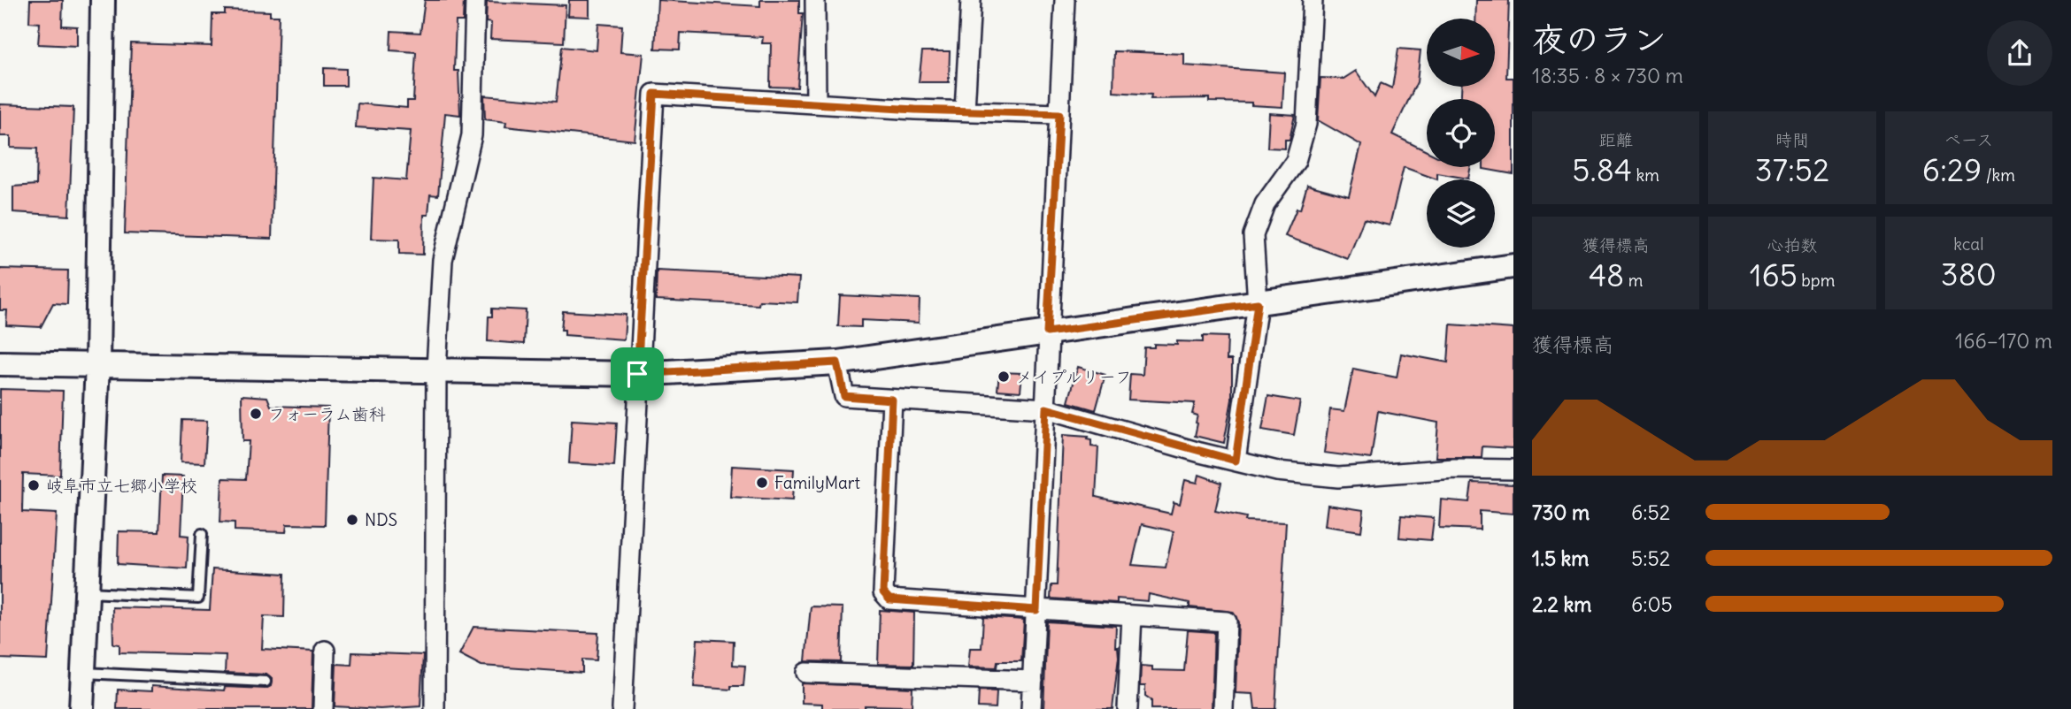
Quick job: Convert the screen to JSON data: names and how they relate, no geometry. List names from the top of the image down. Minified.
{"places":["メイプルリーフ","フォーラム歯科","FamilyMart","岐阜市立七郷小学校","NDS"],"north":"right","page":{"heading":["夜のラン","18:35 · 8 × 730 m"],"stats":[["距離","5.84 km"],["時間","37:52"],["ペース","6:29 /km"],["獲得標高","48 m"],["心拍数","165 bpm"],["kcal","380"]],"chart":["獲得標高","166–170 m"],"list":[{"name":"730 m","note":"6:52"},{"name":"1.5 km","note":"5:52"},{"name":"2.2 km","note":"6:05"}]}}
